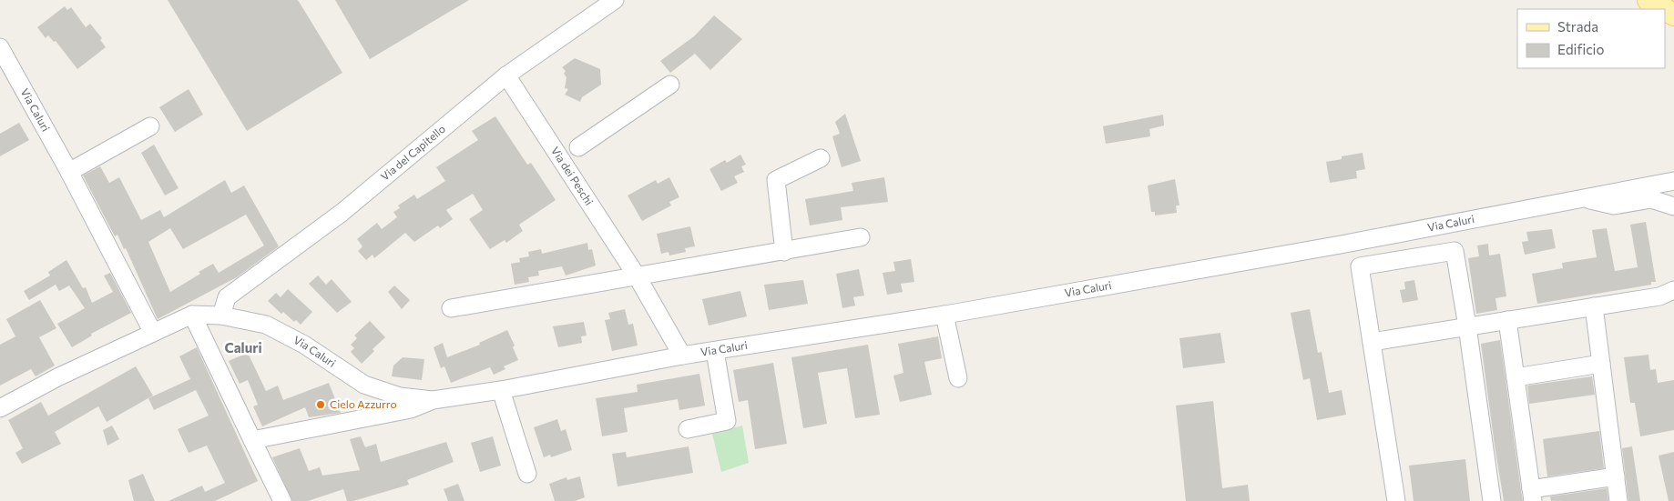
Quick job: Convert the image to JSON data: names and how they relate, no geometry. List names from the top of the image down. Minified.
{"streets":{"street":["Via Caluri","Via del Capitello","Via dei Peschi"]},"crossings":[["Via Caluri","Via del Capitello"],["Via Caluri","Via dei Peschi"],["Via del Capitello","Via dei Peschi"]],"districts":["Caluri"],"places":["Cielo Azzurro"],"legend":["Strada","Edificio"]}
